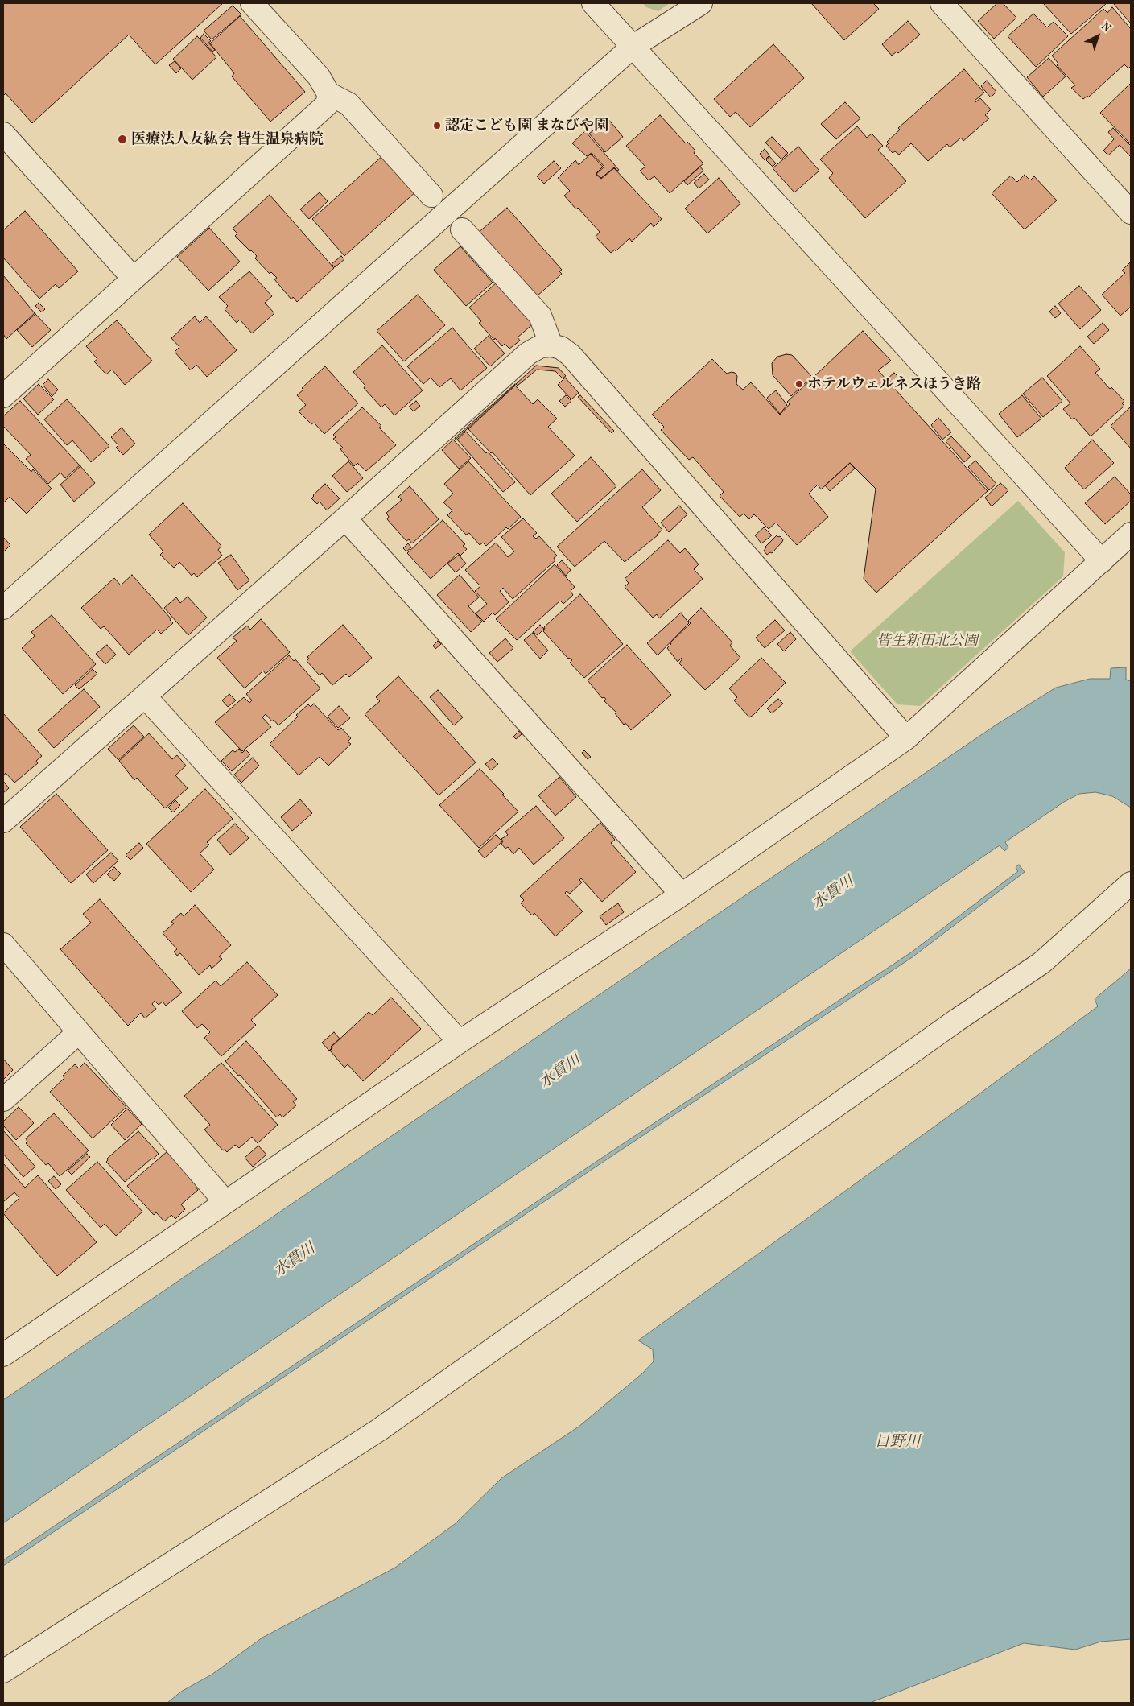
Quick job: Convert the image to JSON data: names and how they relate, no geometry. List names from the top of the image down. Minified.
{"water":["水貫川","日野川"],"parks":["皆生新田北公園"],"places":["認定こども園 まなびや園","医療法人友紘会 皆生温泉病院","ホテルウェルネスほうき路"],"north":"top right"}
